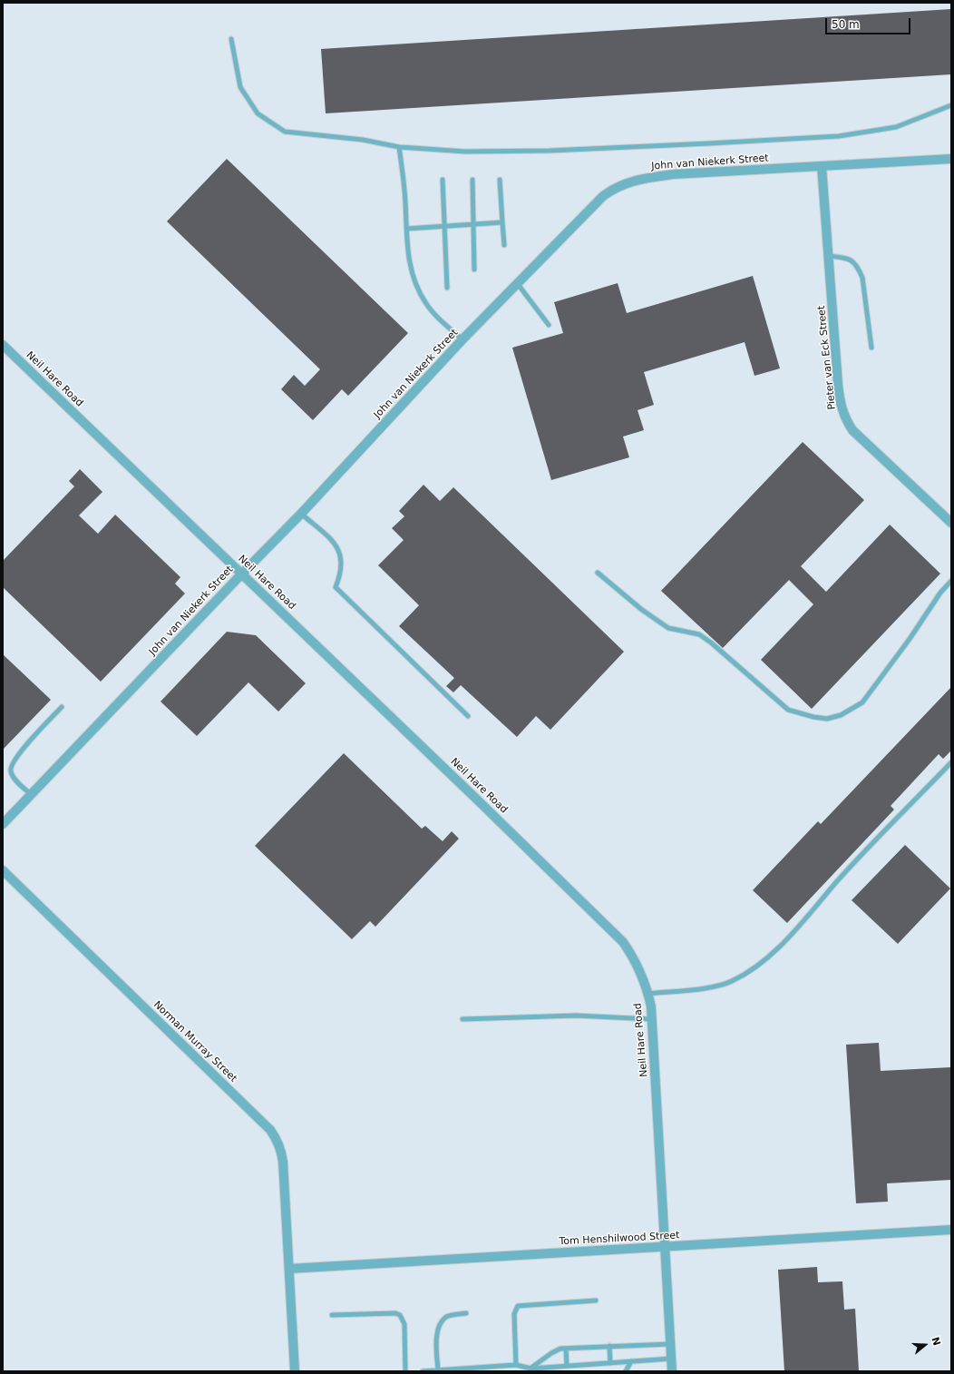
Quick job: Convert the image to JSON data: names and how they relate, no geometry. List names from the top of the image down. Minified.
{"streets":{"street":["John van Niekerk Street","Pieter van Eck Street","Neil Hare Road","Norman Murray Street","Tom Henshilwood Street"]},"crossings":[["John van Niekerk Street","Pieter van Eck Street"],["John van Niekerk Street","Neil Hare Road"],["Neil Hare Road","Tom Henshilwood Street"],["Norman Murray Street","Tom Henshilwood Street"]],"scale_bar":"50 m","north":"right"}
